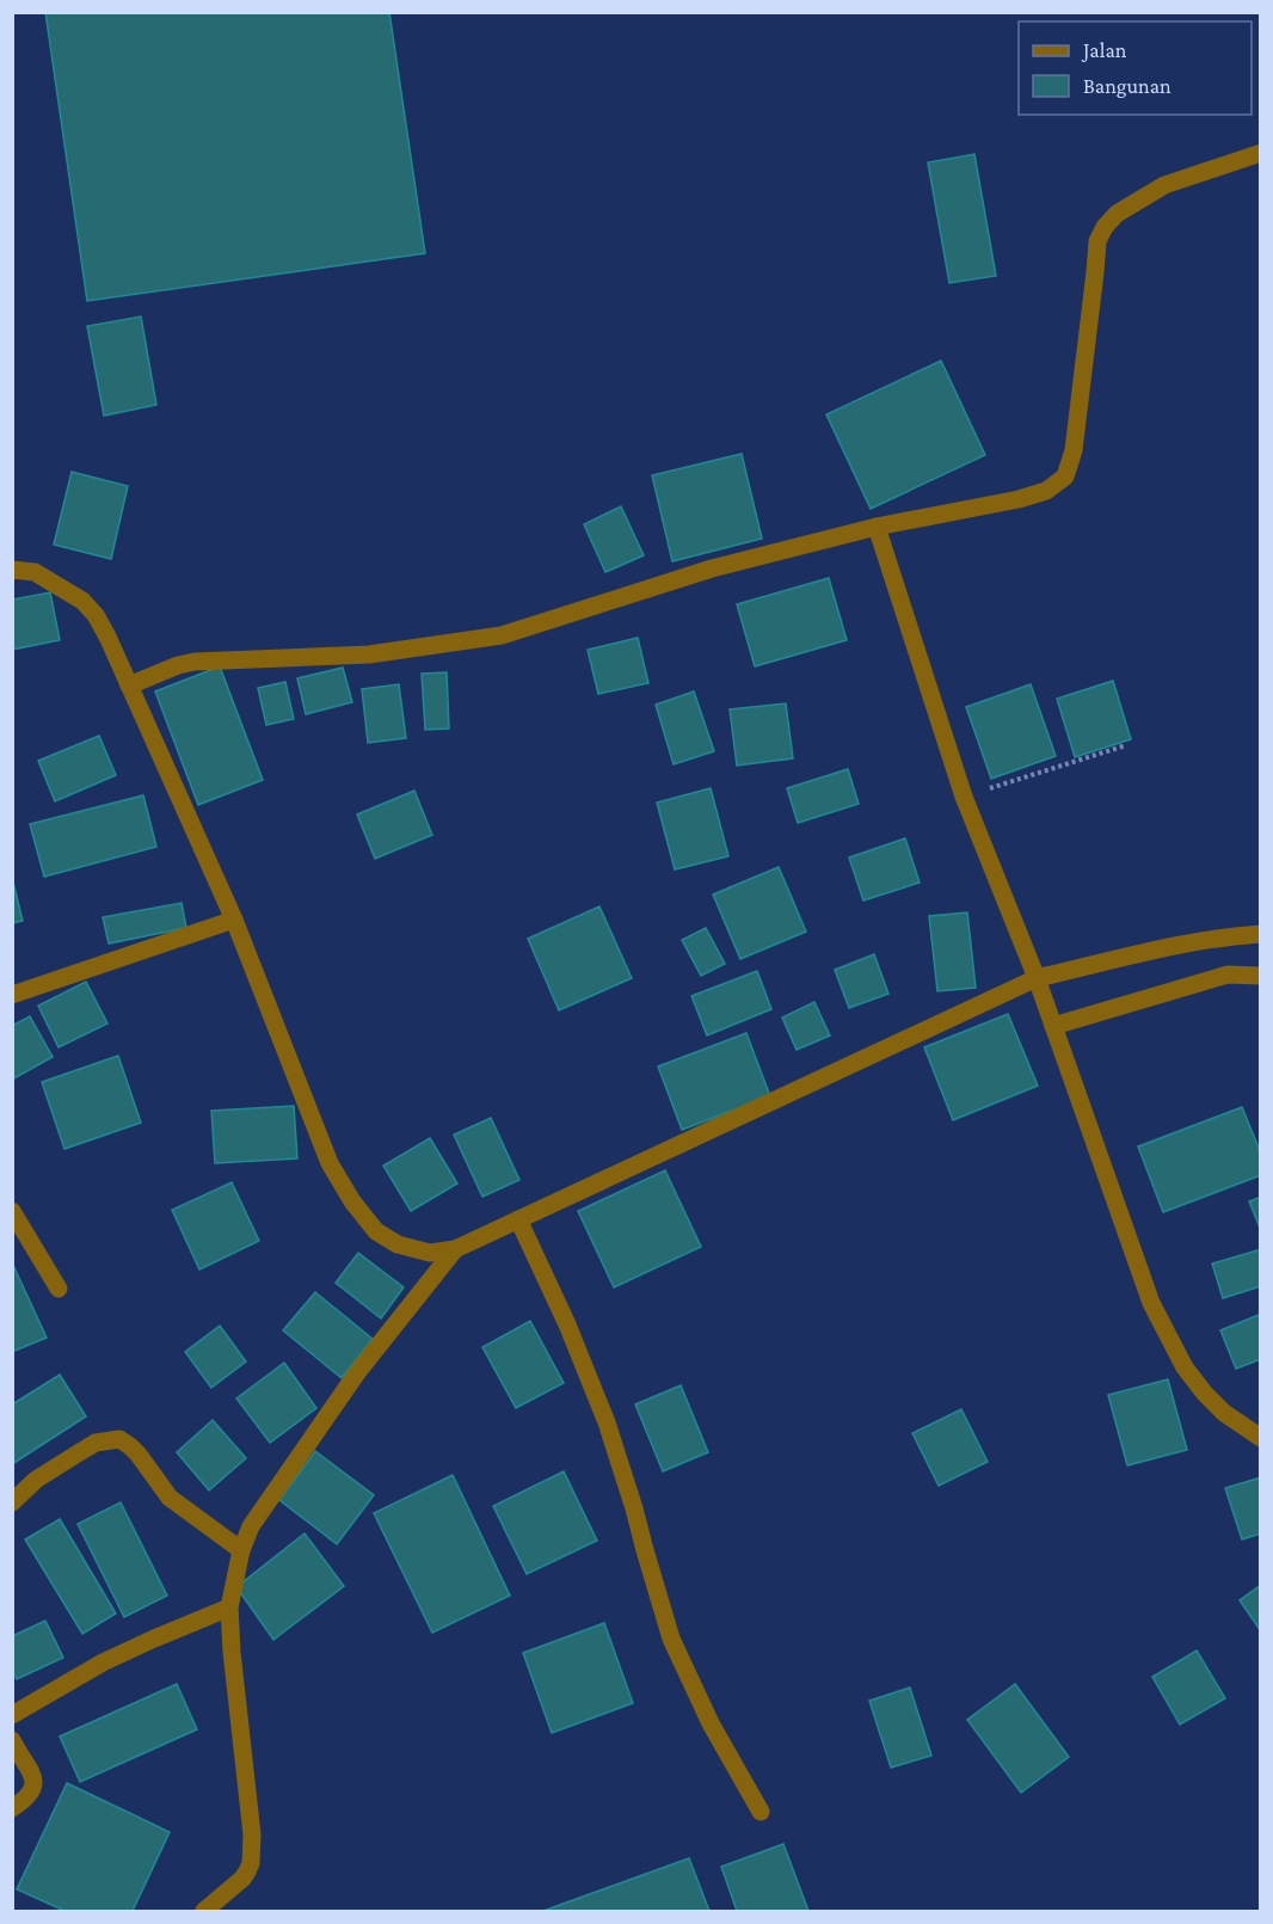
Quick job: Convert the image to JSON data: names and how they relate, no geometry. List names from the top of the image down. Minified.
{"legend":["Jalan","Bangunan"]}
